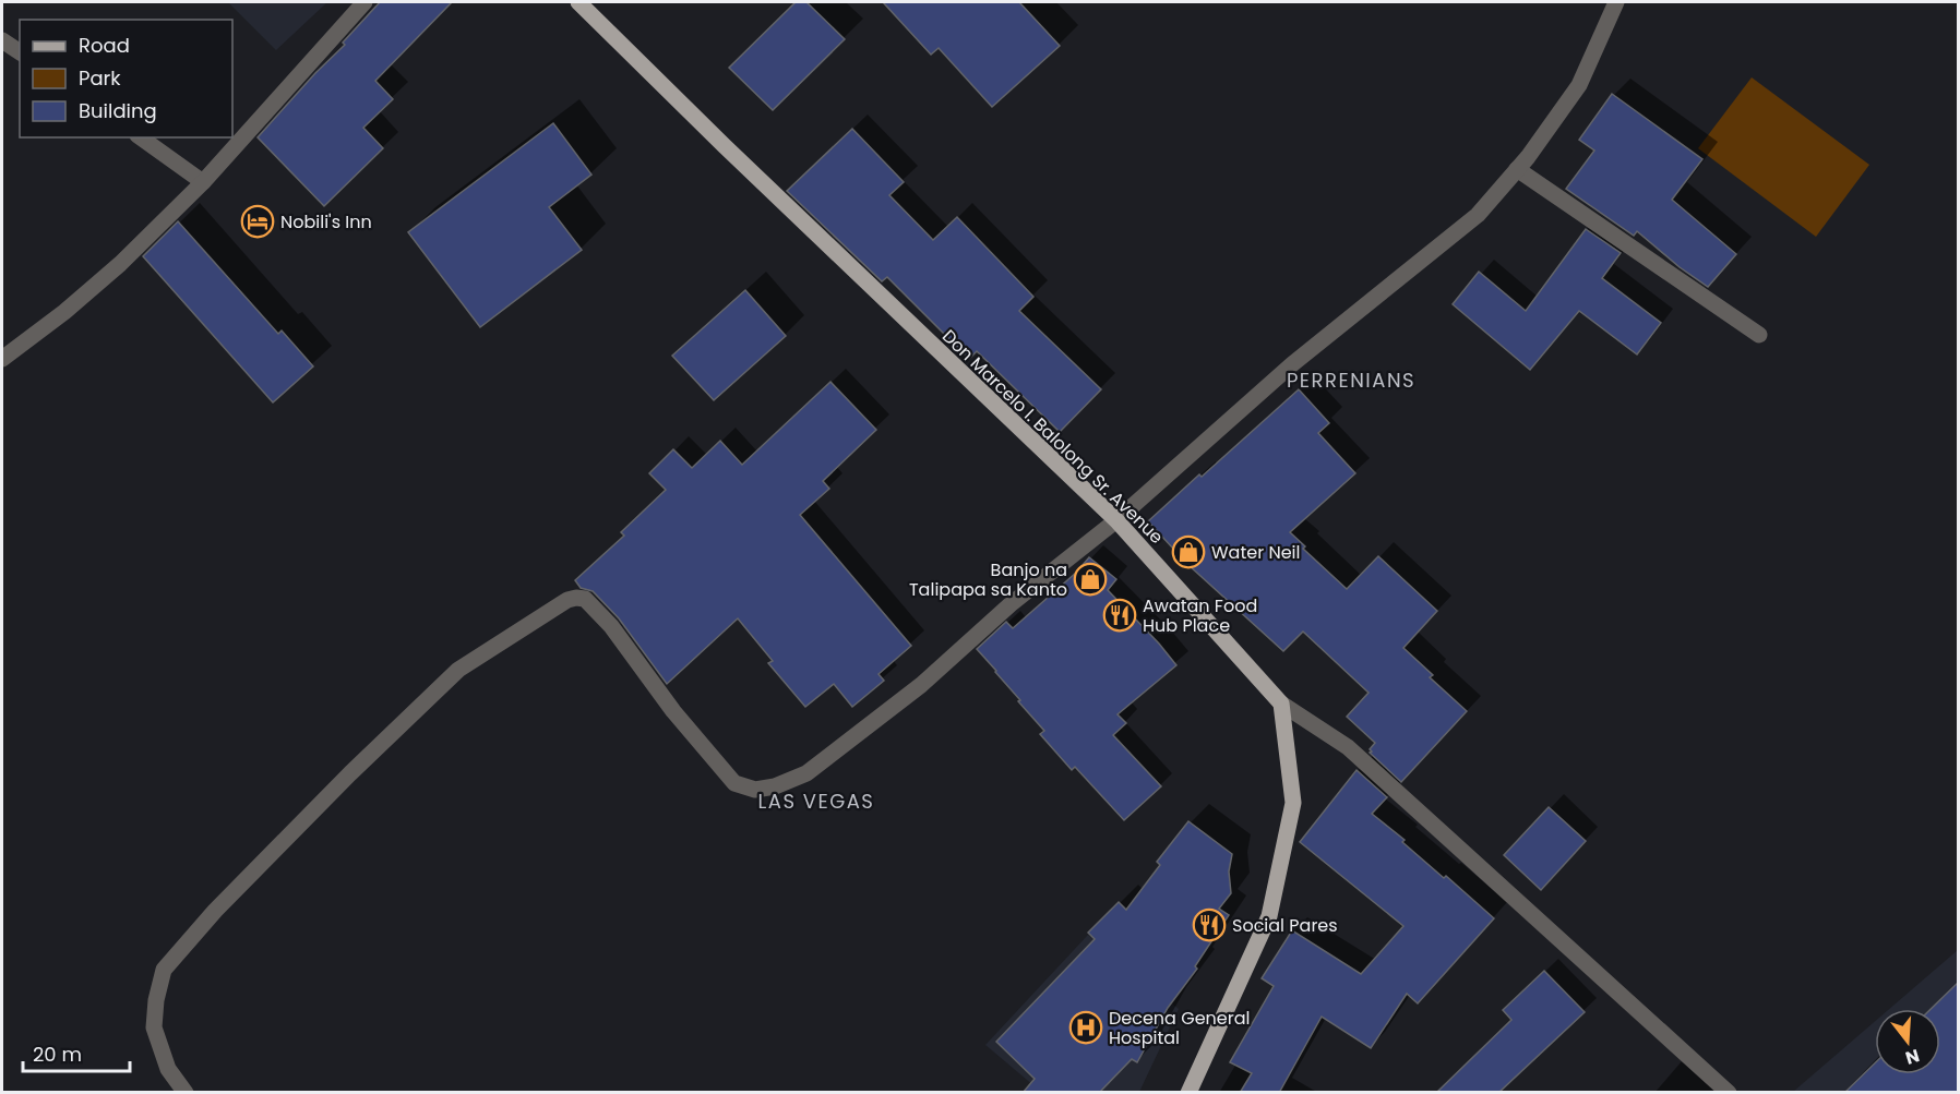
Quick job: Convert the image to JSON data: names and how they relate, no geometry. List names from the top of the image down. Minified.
{"streets":{"main road":["Don Marcelo I. Balolong Sr. Avenue"]},"districts":["PERRENIANS","LAS VEGAS"],"places":{"hotel":["Nobili's Inn"],"shop":["Water Neil","Banjo na Talipapa sa Kanto"],"restaurant":["Awatan Food Hub Place","Social Pares"],"hospital":["Decena General Hospital"]},"legend":["Road","Park","Building"],"scale_bar":"20 m","north":"bottom"}
